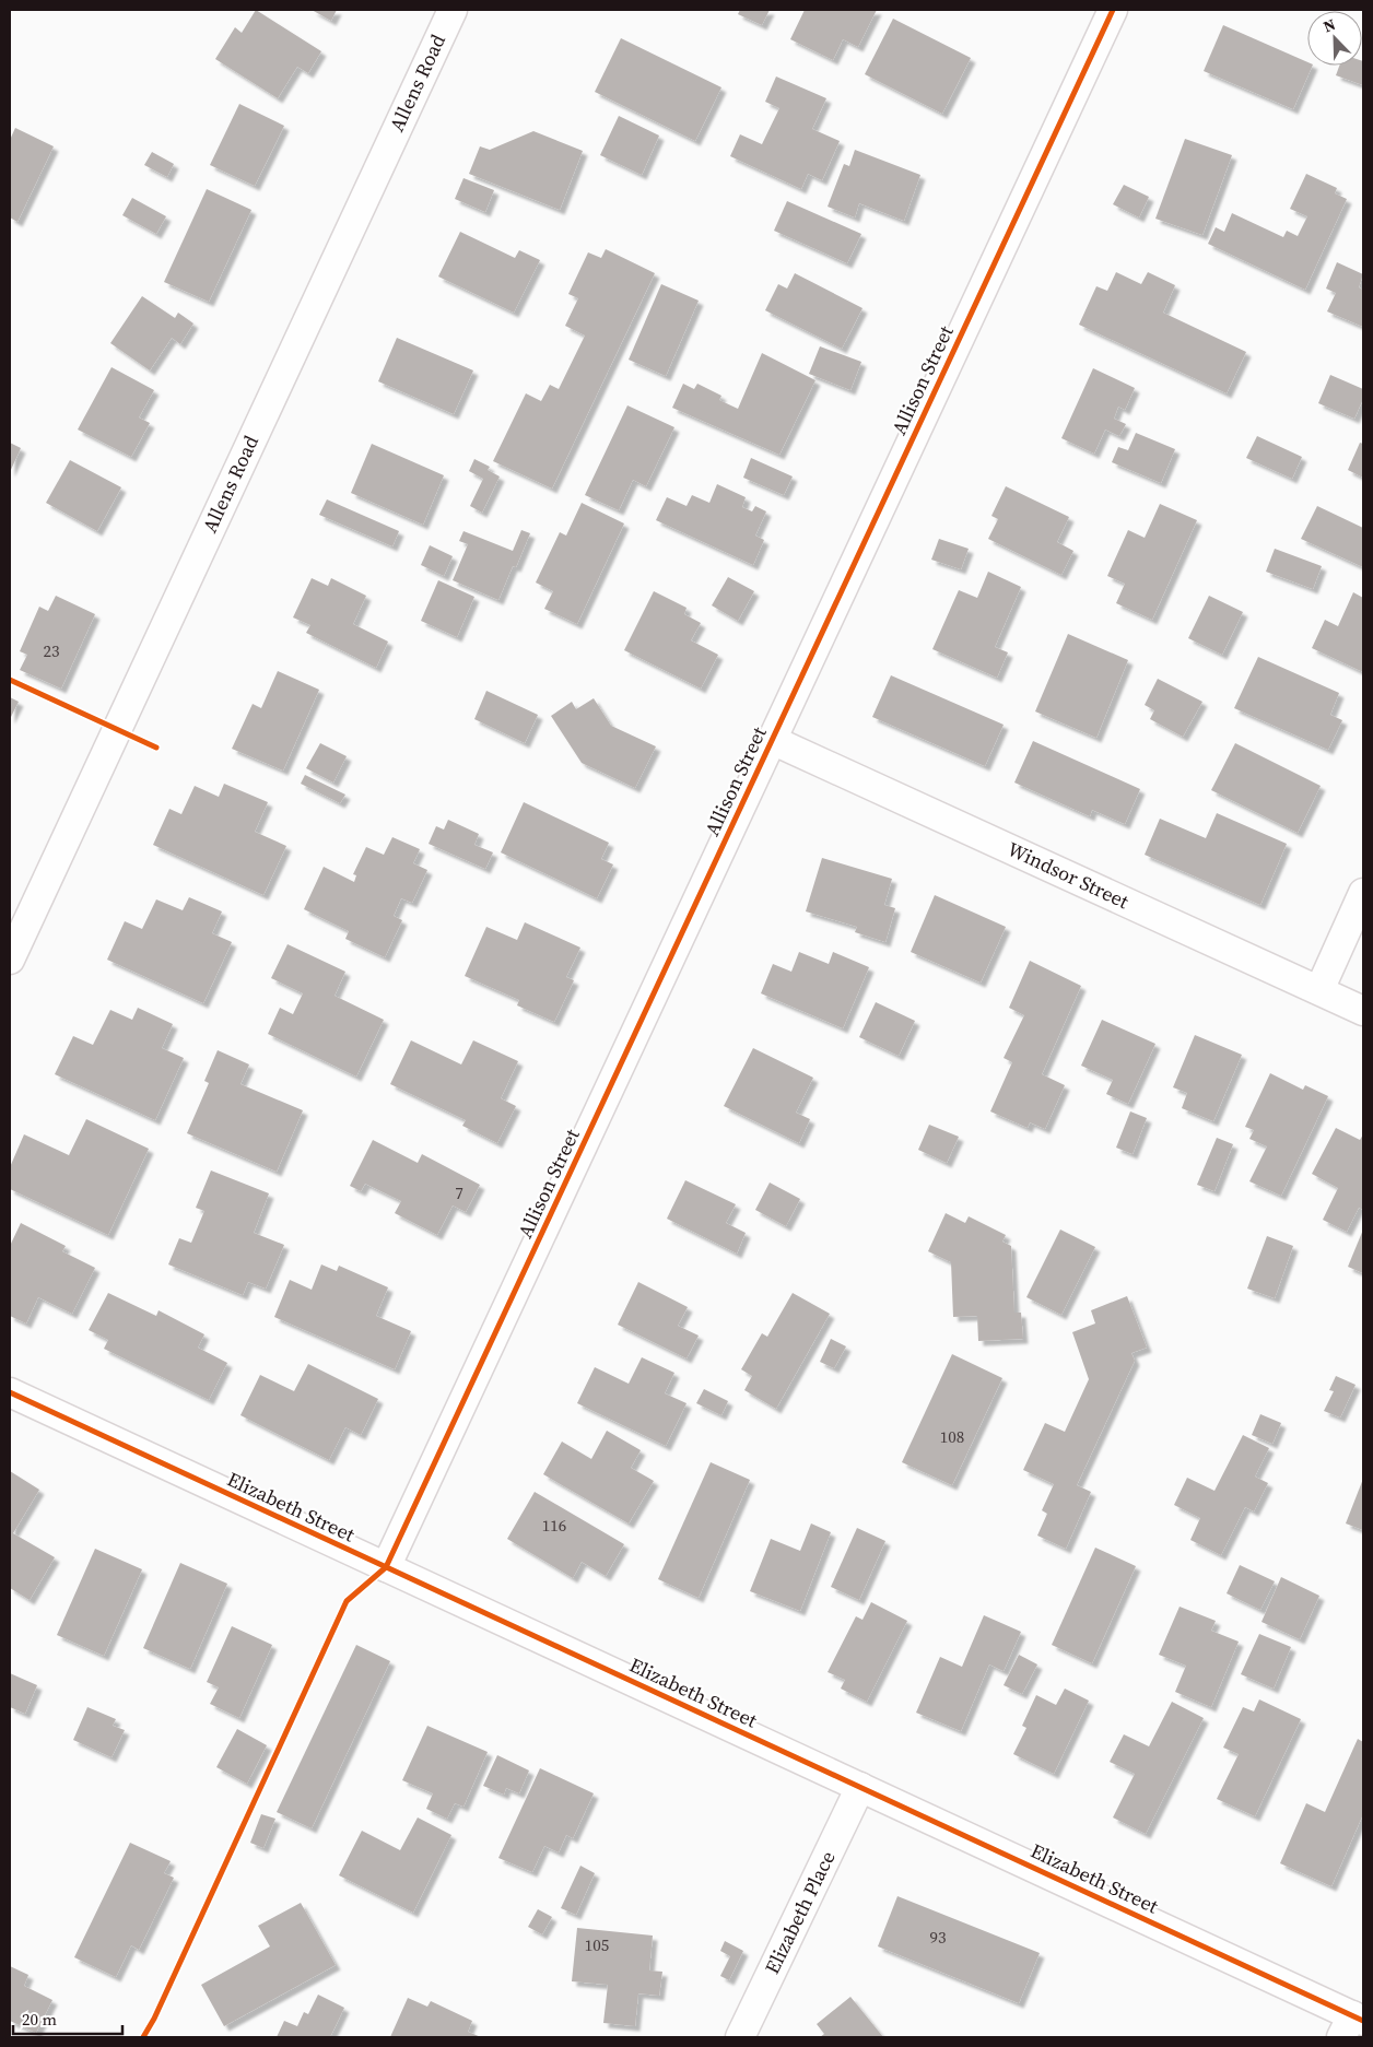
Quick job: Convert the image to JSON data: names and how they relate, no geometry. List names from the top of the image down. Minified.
{"streets":{"street":["Allens Road","Allison Street","Windsor Street","Elizabeth Street","Elizabeth Place"]},"crossings":[["Allison Street","Windsor Street"],["Allison Street","Elizabeth Street"],["Elizabeth Street","Elizabeth Place"]],"house_numbers":["23","7","108","116","93","105"],"scale_bar":"20 m","north":"top left"}
